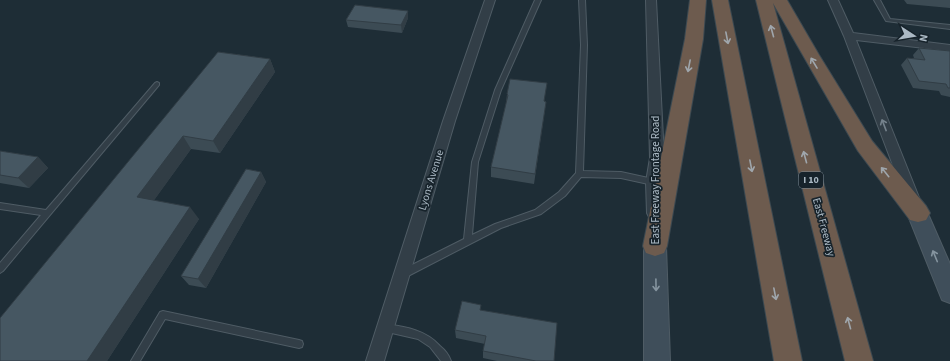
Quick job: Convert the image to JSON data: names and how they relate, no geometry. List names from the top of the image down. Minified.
{"streets":{"highway":["I 10","East Freeway"],"main road":["East Freeway Frontage Road"],"street":["Lyons Avenue"]},"north":"right"}
